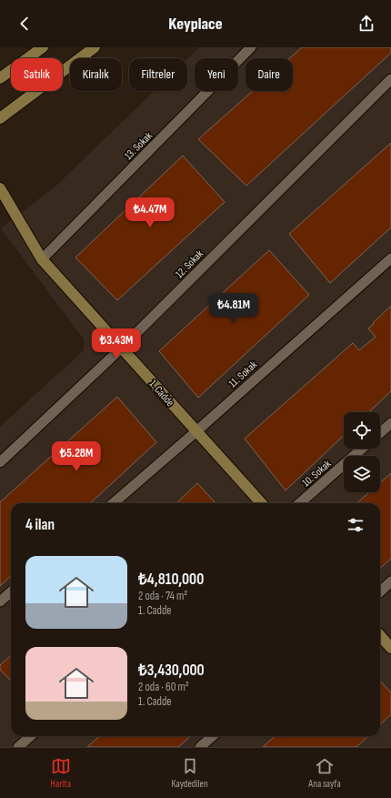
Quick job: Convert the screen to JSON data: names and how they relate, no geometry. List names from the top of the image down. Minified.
{"streets":{"street":["1. Cadde"],"lane":["13. Sokak","12. Sokak","11. Sokak","10. Sokak"]},"crossings":[["13. Sokak","1. Cadde"],["12. Sokak","1. Cadde"],["11. Sokak","1. Cadde"]],"page":{"header":"Keyplace","chip":["Satılık","Kiralık","Filtreler","Yeni","Daire"],"price":["₺4.47M","₺4.81M","₺3.43M","₺5.28M"],"heading":"4 ilan","list":[{"name":"₺4,810,000","note":"2 oda · 74 m² · 1. Cadde"},{"name":"₺3,430,000","note":"2 oda · 60 m² · 1. Cadde"}],"tabs":["Harita","Kaydedilen","Ana sayfa"]}}
